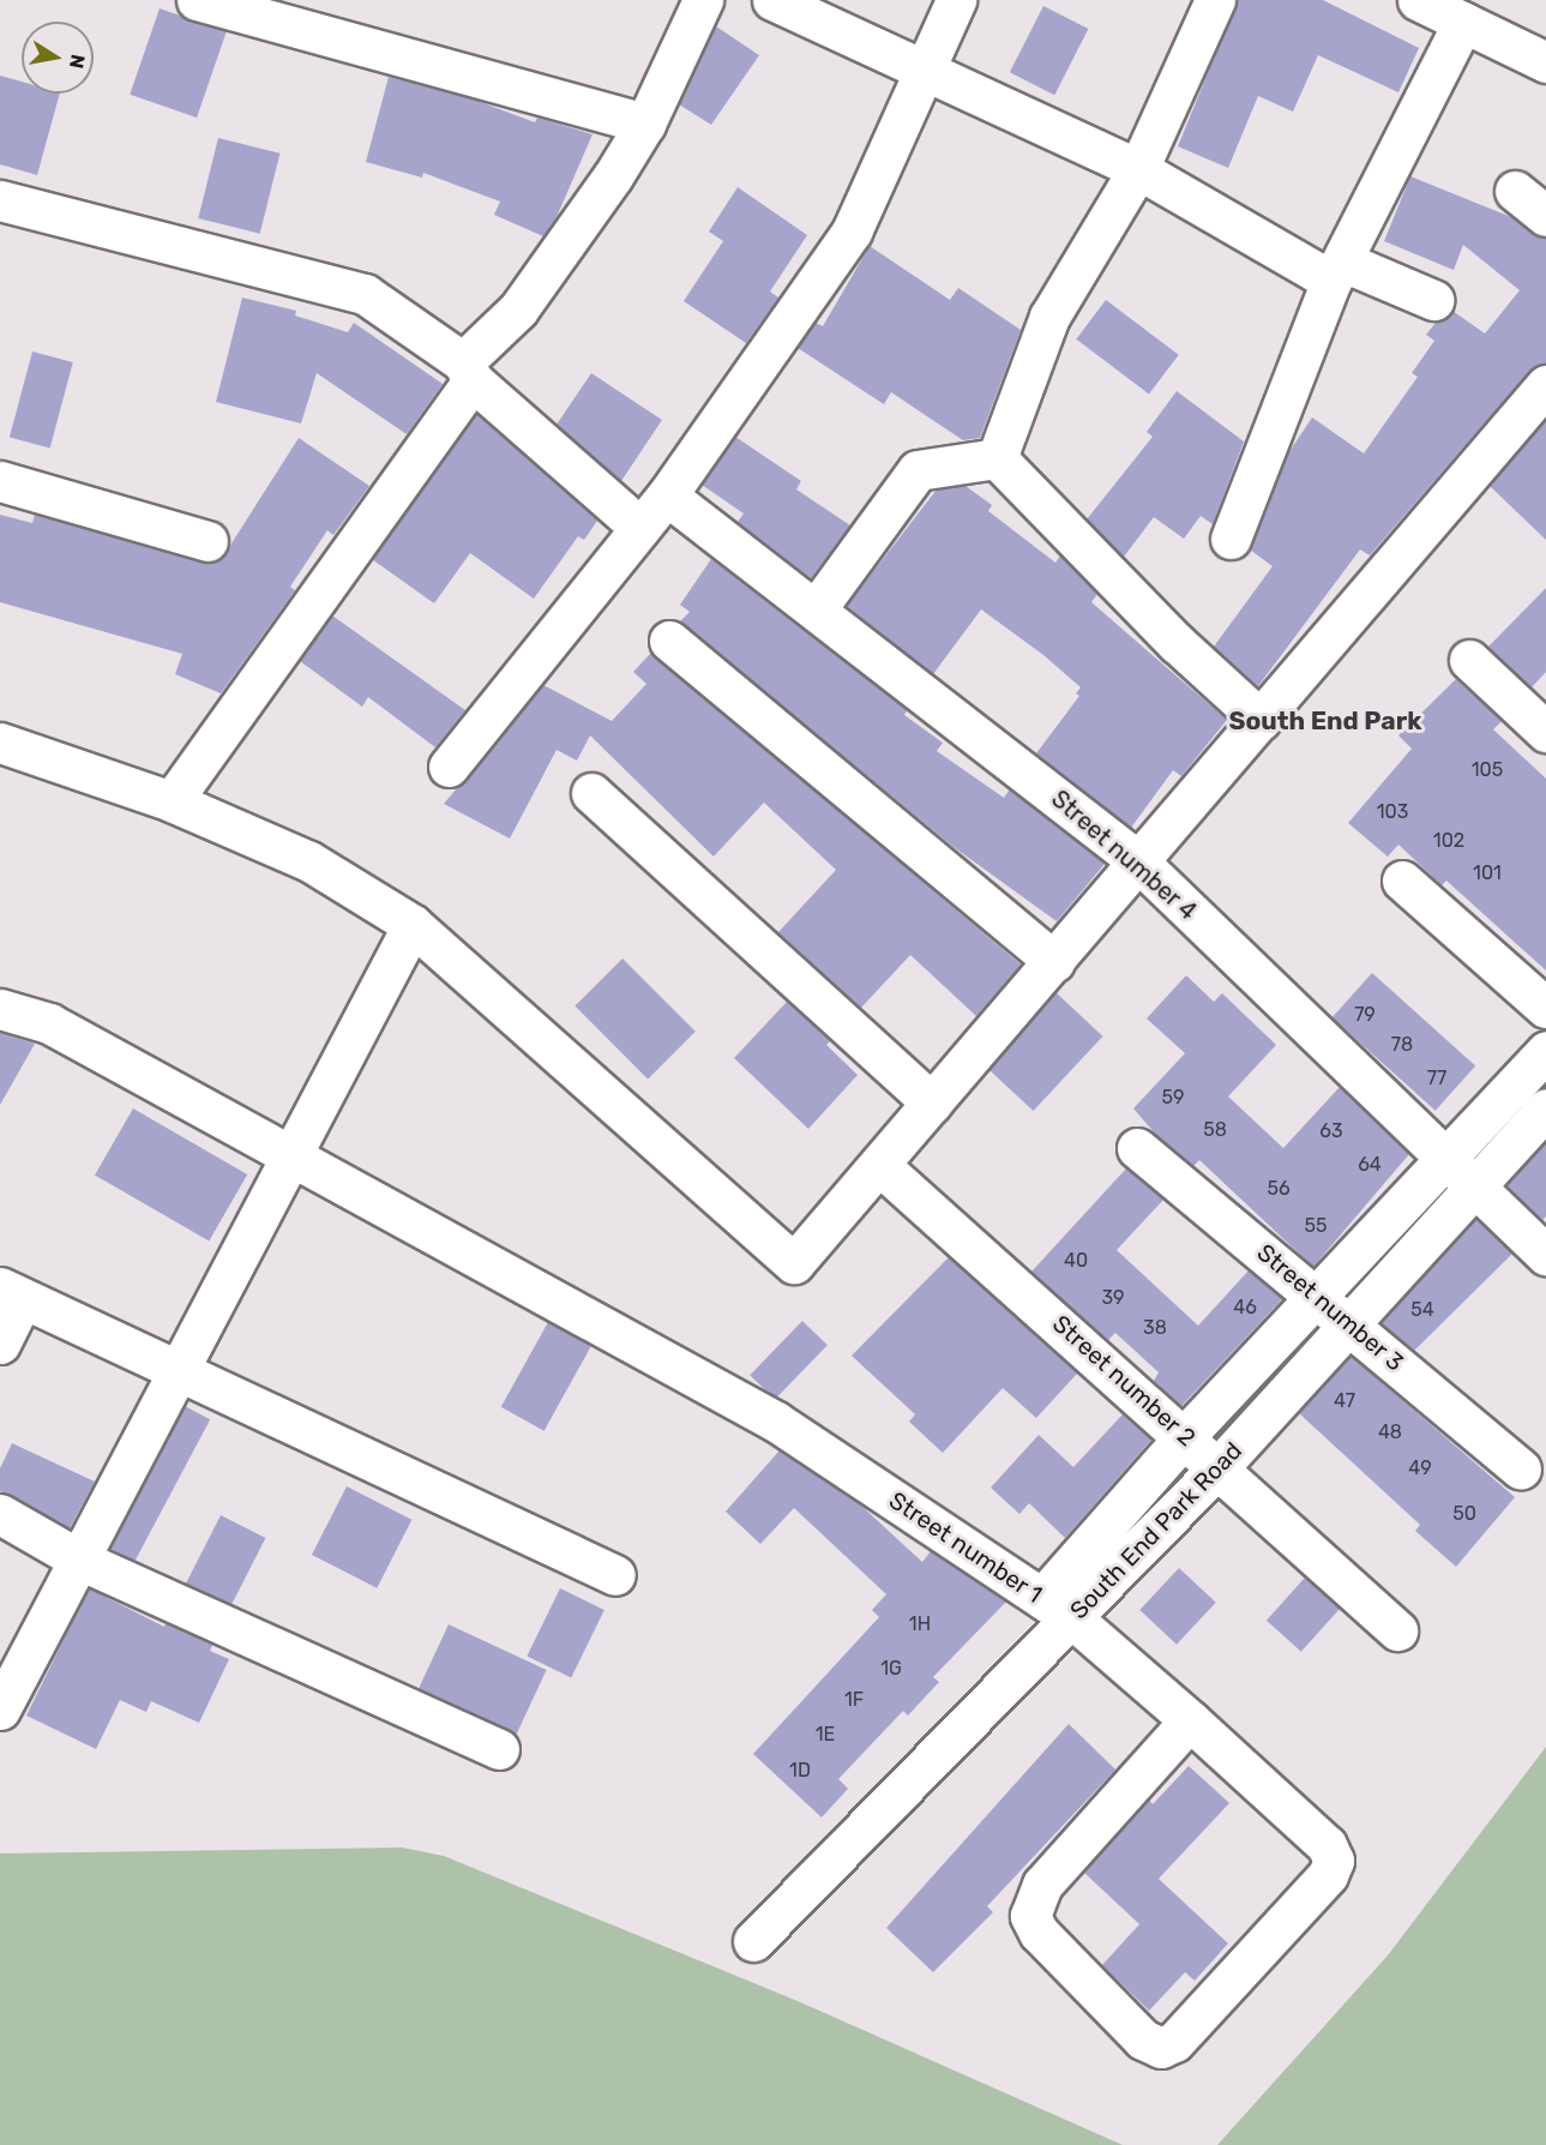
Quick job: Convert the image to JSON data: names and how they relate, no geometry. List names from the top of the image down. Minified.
{"streets":{"street":["Street number 4","Street number 3","Street number 2","South End Park Road","Street number 1"]},"crossings":[["Street number 4","South End Park Road"],["Street number 3","South End Park Road"],["Street number 2","South End Park Road"],["South End Park Road","Street number 1"]],"districts":["South End Park"],"house_numbers":["105","103","102","101","79","78","77","59","58","63","64","56","55","40","39","46","54","38","47","48","49","50","1H","1G","1F","1E","1D"],"north":"right"}
